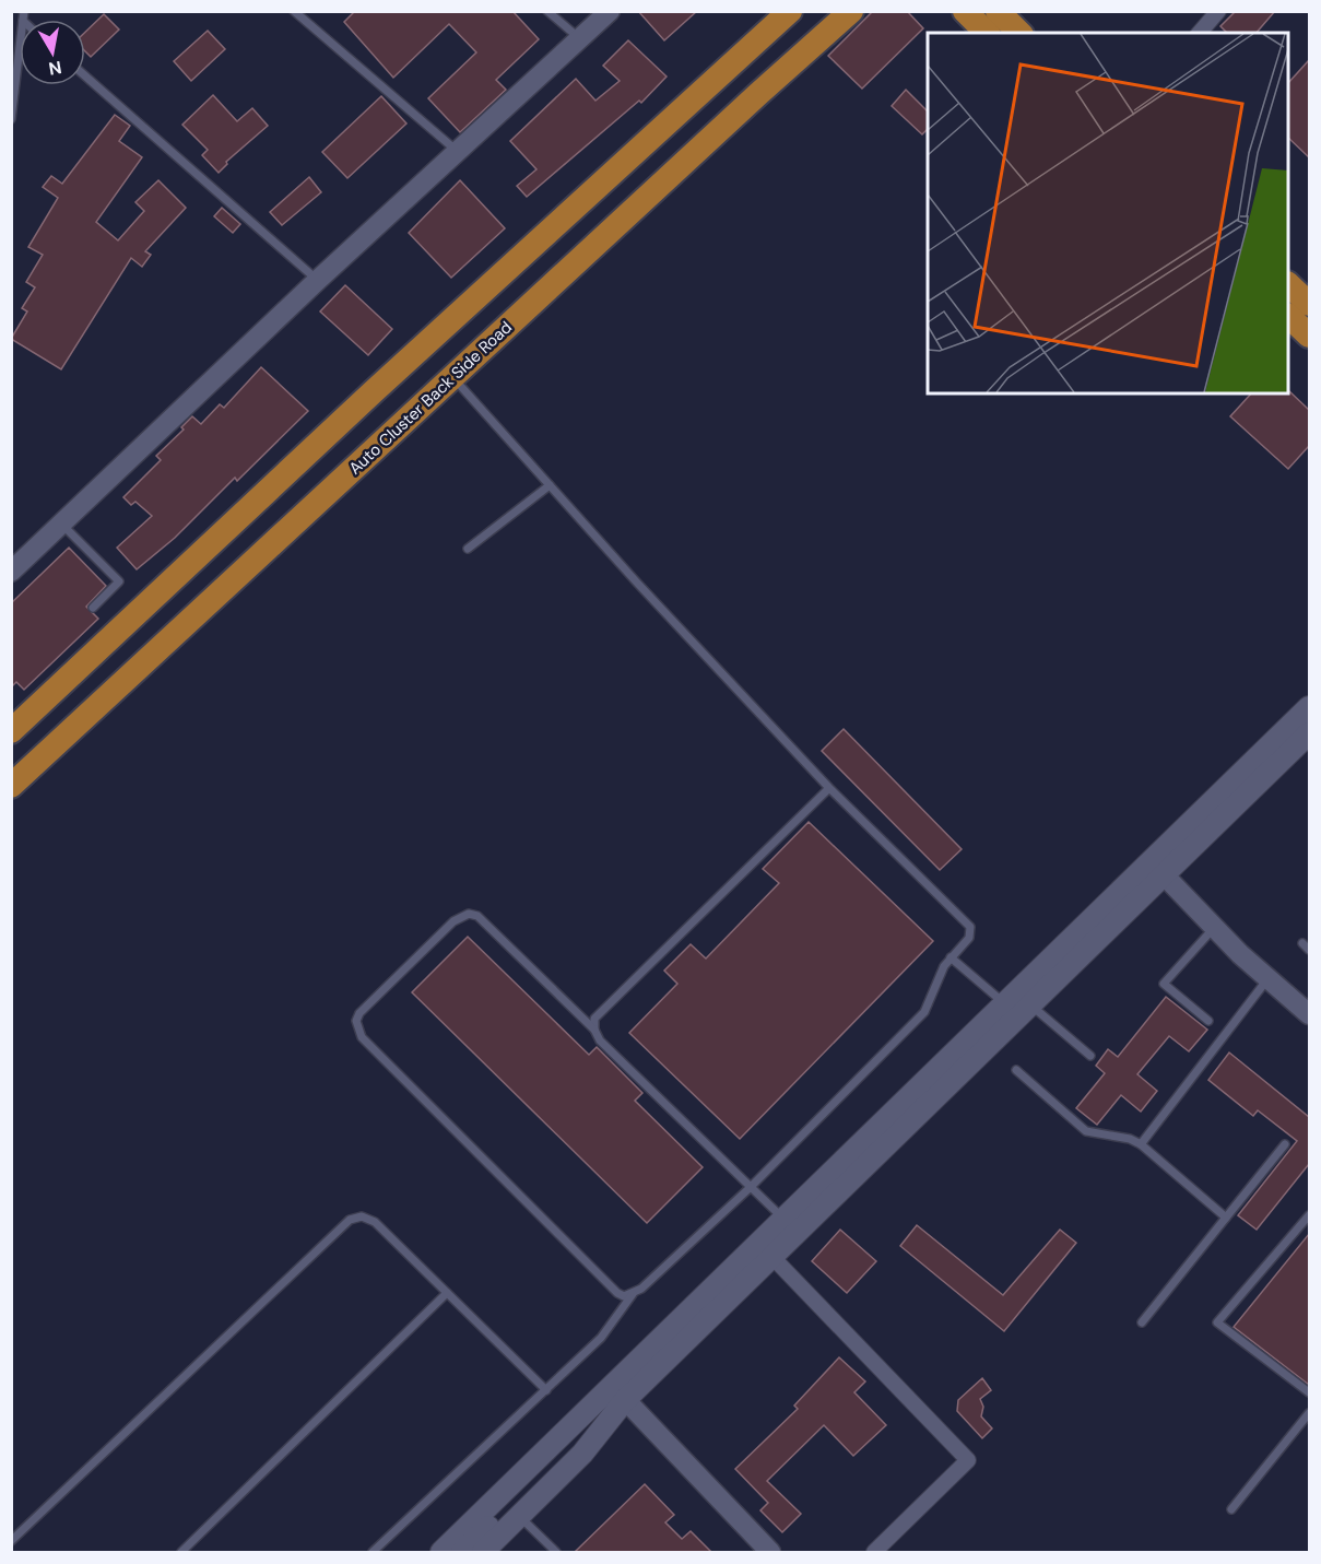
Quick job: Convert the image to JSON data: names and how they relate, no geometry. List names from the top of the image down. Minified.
{"streets":{"main road":["Auto Cluster Back Side Road"]},"north":"bottom"}
